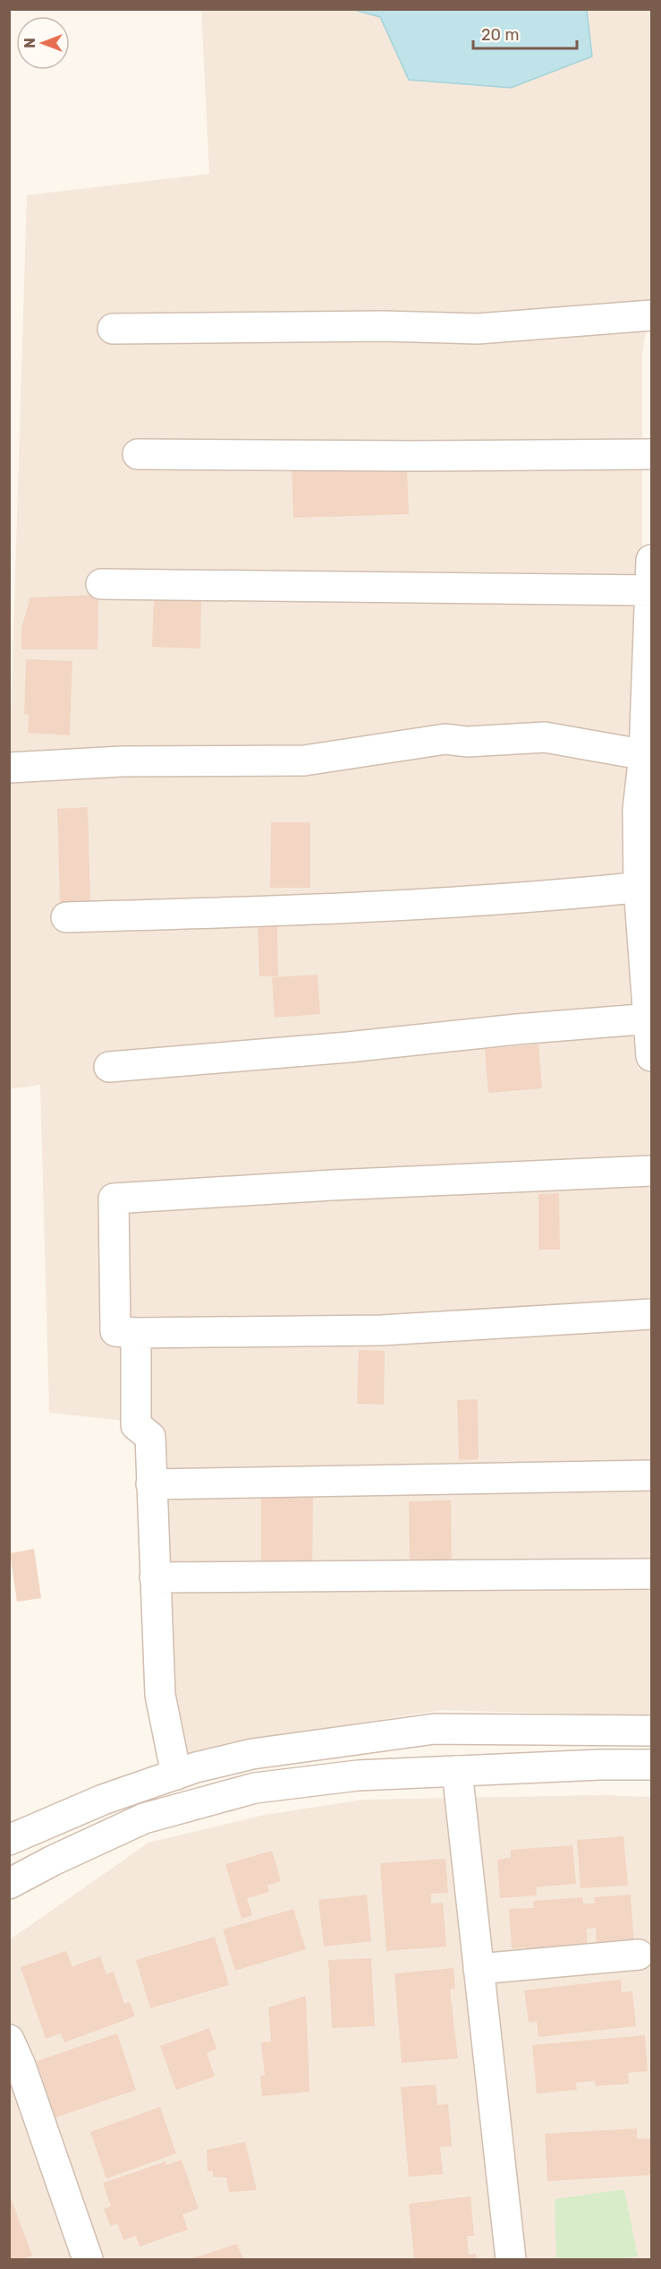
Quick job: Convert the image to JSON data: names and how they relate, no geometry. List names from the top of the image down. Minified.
{"scale_bar":"20 m","north":"left"}
